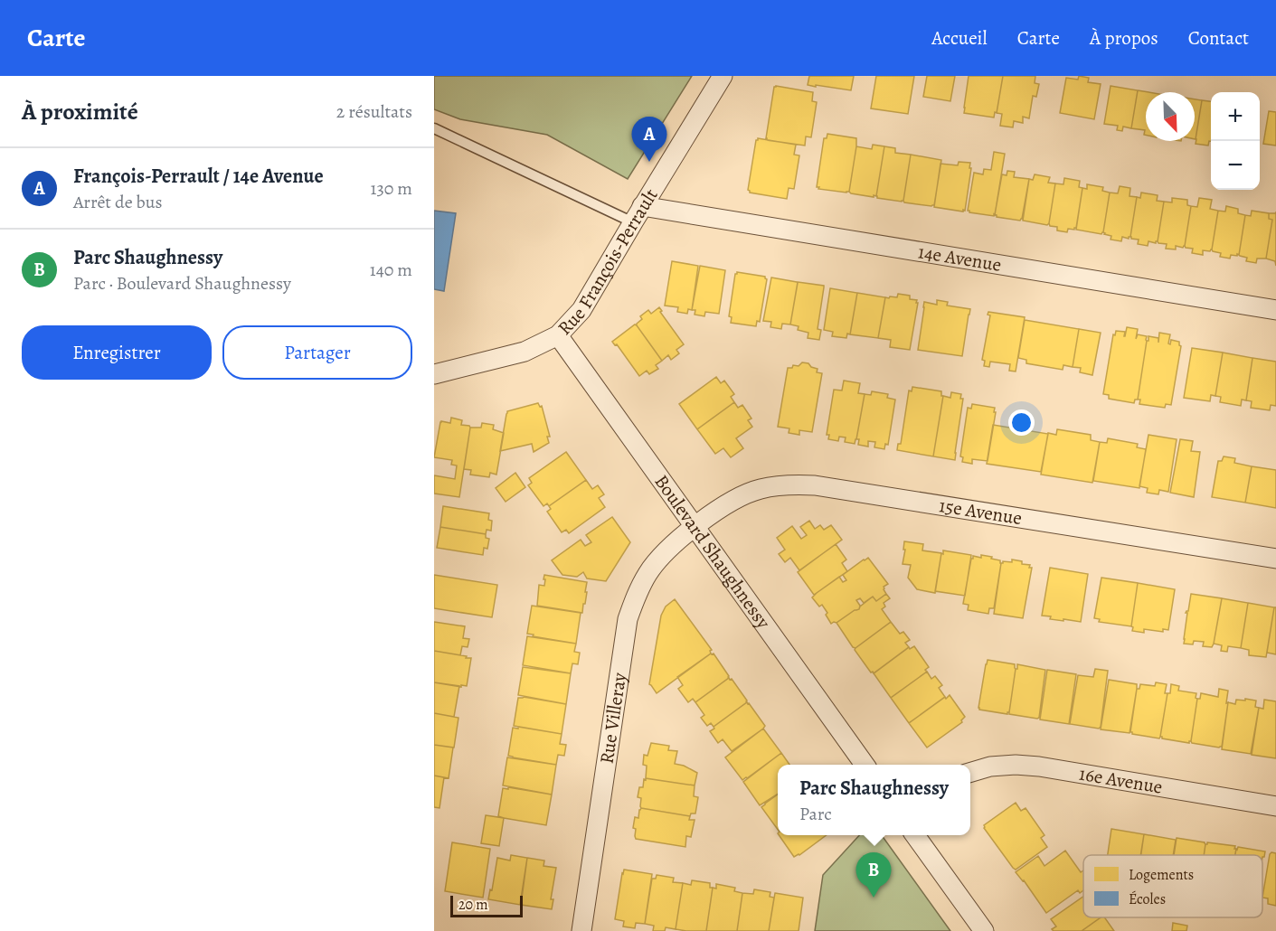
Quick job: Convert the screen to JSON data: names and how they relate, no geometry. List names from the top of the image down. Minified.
{"streets":{"street":["14e Avenue","Rue François-Perrault","15e Avenue","Boulevard Shaughnessy","Rue Villeray","16e Avenue"]},"crossings":[["14e Avenue","Rue François-Perrault"],["Rue François-Perrault","Boulevard Shaughnessy"],["15e Avenue","Boulevard Shaughnessy"],["15e Avenue","Rue Villeray"],["Boulevard Shaughnessy","Rue Villeray"]],"legend":["Logements","Écoles"],"scale_bar":"20 m","north":"bottom right","page":{"header":"Carte","nav":["Accueil","Carte","À propos","Contact"],"heading":["À proximité","2 résultats"],"map_buttons":["+","−"],"pins":["A","B"],"list":[{"mark":"A","name":"François-Perrault / 14e Avenue","note":"Arrêt de bus","value":"130 m"},{"mark":"B","name":"Parc Shaughnessy","note":"Parc · Boulevard Shaughnessy","value":"140 m"}],"buttons":["Enregistrer","Partager"],"popup":["Parc Shaughnessy","Parc"],"scale":"20 m"}}
